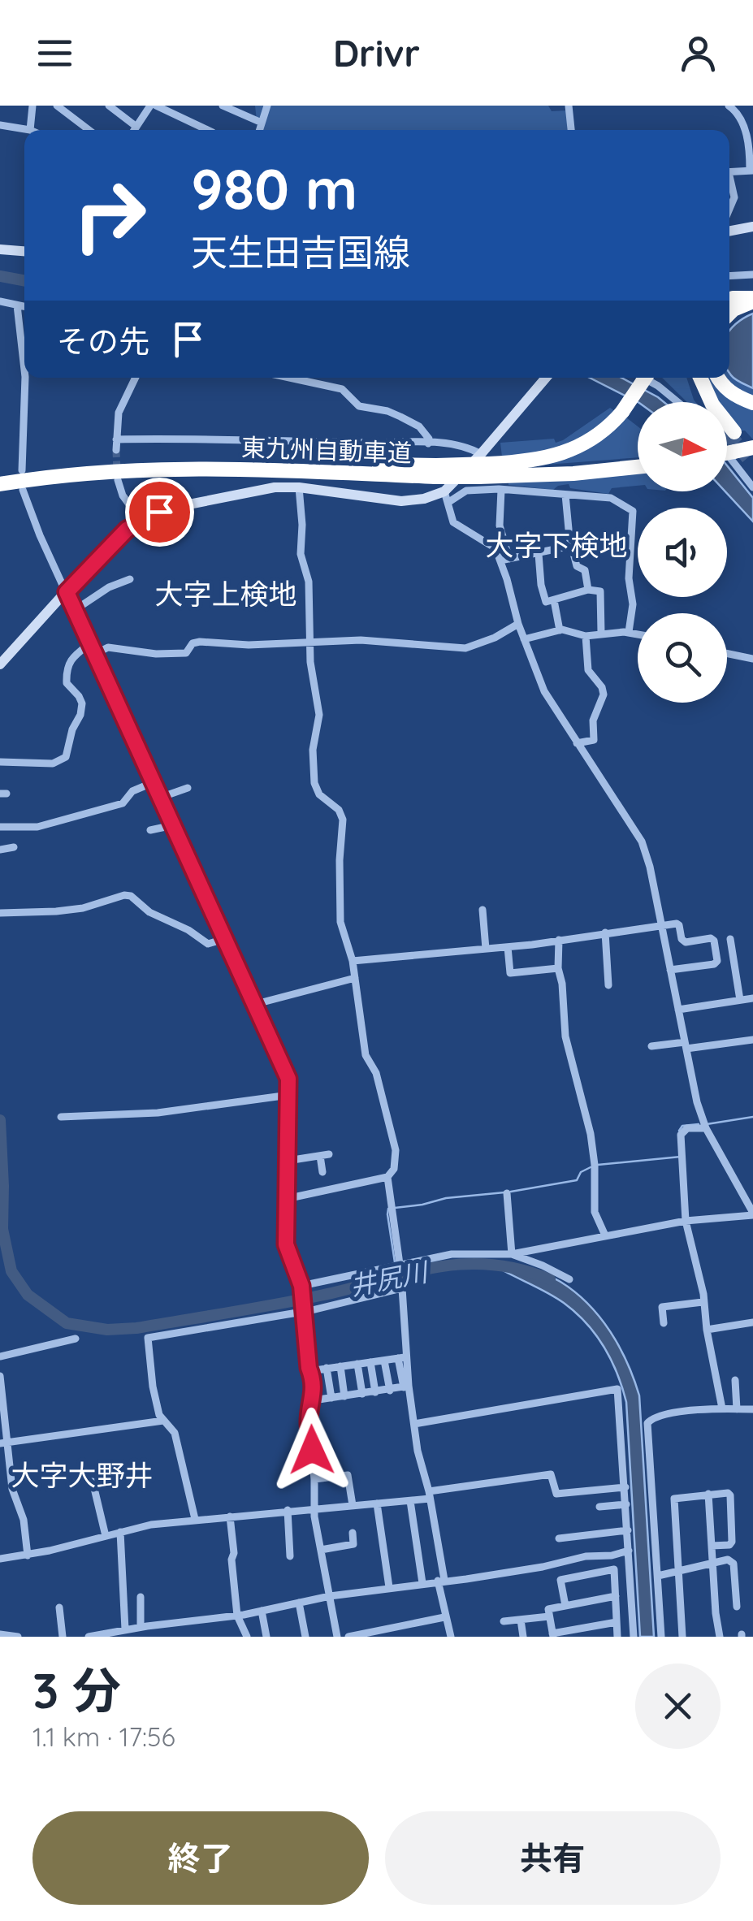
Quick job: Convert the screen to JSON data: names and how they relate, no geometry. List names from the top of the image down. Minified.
{"streets":{"highway":["東九州自動車道"]},"districts":["大字下検地","大字上検地","大字大野井"],"water":["井尻川"],"north":"right","page":{"header":"Drivr","turn":["980 m","天生田吉国線"],"then":"その先","heading":["3 分","1.1 km · 17:56"],"buttons":["終了","共有"]}}
